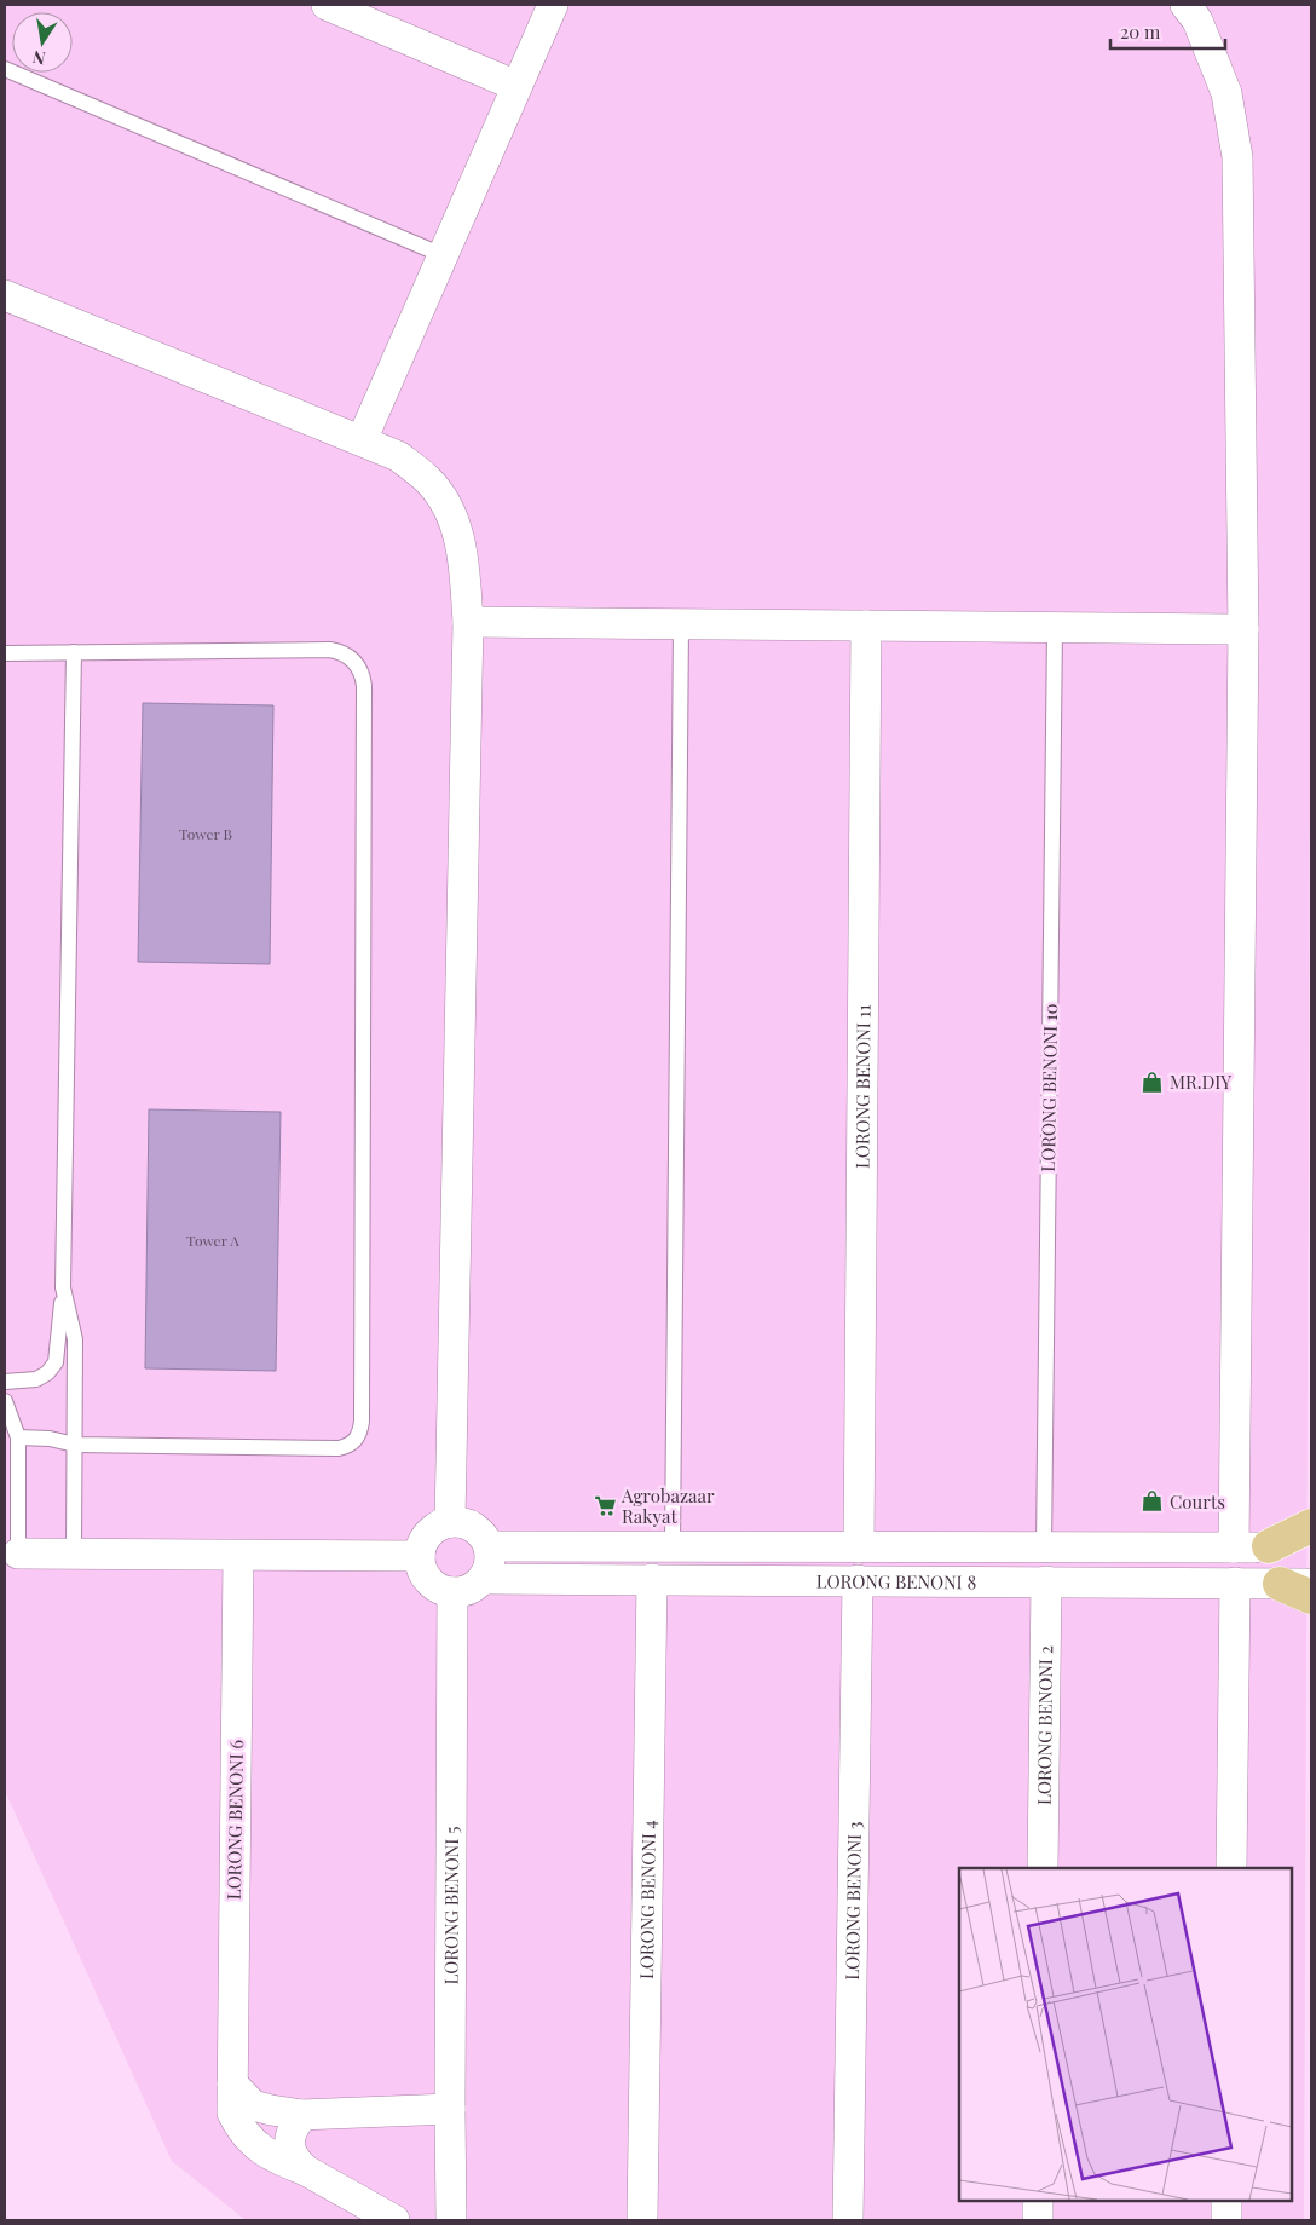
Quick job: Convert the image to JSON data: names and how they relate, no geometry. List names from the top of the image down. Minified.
{"streets":{"street":["LORONG BENONI 11","LORONG BENONI 8","LORONG BENONI 2","LORONG BENONI 6","LORONG BENONI 4","LORONG BENONI 3","LORONG BENONI 5"],"lane":["LORONG BENONI 10"]},"crossings":[["LORONG BENONI 11","LORONG BENONI 8"],["LORONG BENONI 10","LORONG BENONI 8"],["LORONG BENONI 8","LORONG BENONI 2"],["LORONG BENONI 8","LORONG BENONI 4"],["LORONG BENONI 8","LORONG BENONI 3"],["LORONG BENONI 8","LORONG BENONI 5"]],"places":{"shop":["MR.DIY","Courts"],"supermarket":["Agrobazaar Rakyat"]},"house_numbers":["Tower B","Tower A"],"scale_bar":"20 m","north":"bottom"}
